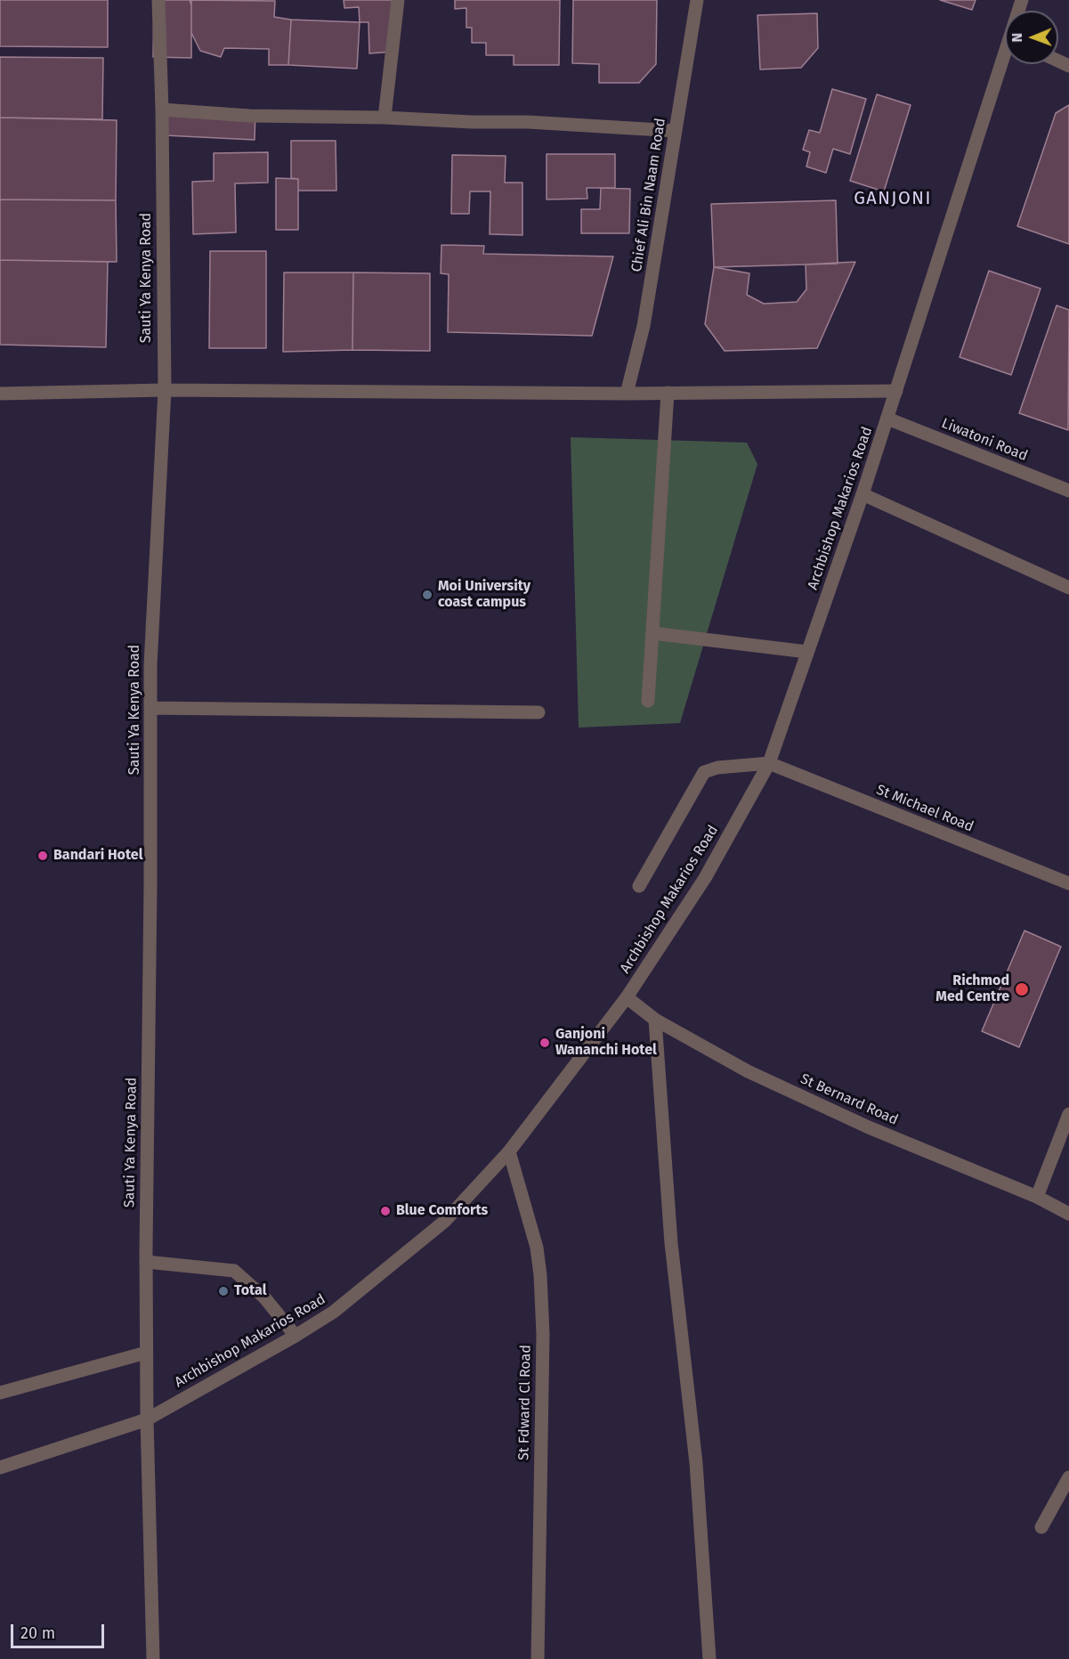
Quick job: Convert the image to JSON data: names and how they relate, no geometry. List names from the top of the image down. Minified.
{"streets":{"street":["Chief Ali Bin Naam Road","Sauti Ya Kenya Road","Liwatoni Road","Archbishop Makarios Road","St Michael Road","St Bernard Road","St Fdward Cl Road"]},"crossings":[["Sauti Ya Kenya Road","Archbishop Makarios Road"],["Liwatoni Road","Archbishop Makarios Road"],["Archbishop Makarios Road","St Michael Road"],["Archbishop Makarios Road","St Bernard Road"],["Archbishop Makarios Road","St Fdward Cl Road"]],"districts":["GANJONI"],"places":["Moi University coast campus","Bandari Hotel","Richmod Med Centre","Ganjoni Wananchi Hotel","Blue Comforts","Total"],"scale_bar":"20 m","north":"left"}
